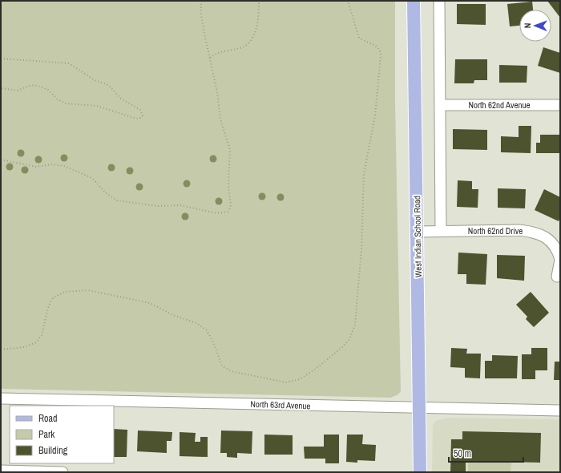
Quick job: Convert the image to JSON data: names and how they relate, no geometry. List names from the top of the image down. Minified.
{"streets":{"main road":["West Indian School Road"],"street":["North 62nd Avenue","North 62nd Drive","North 63rd Avenue"]},"crossings":[["North 62nd Drive","West Indian School Road"],["West Indian School Road","North 63rd Avenue"]],"legend":["Road","Park","Building"],"scale_bar":"50 m","north":"left"}
